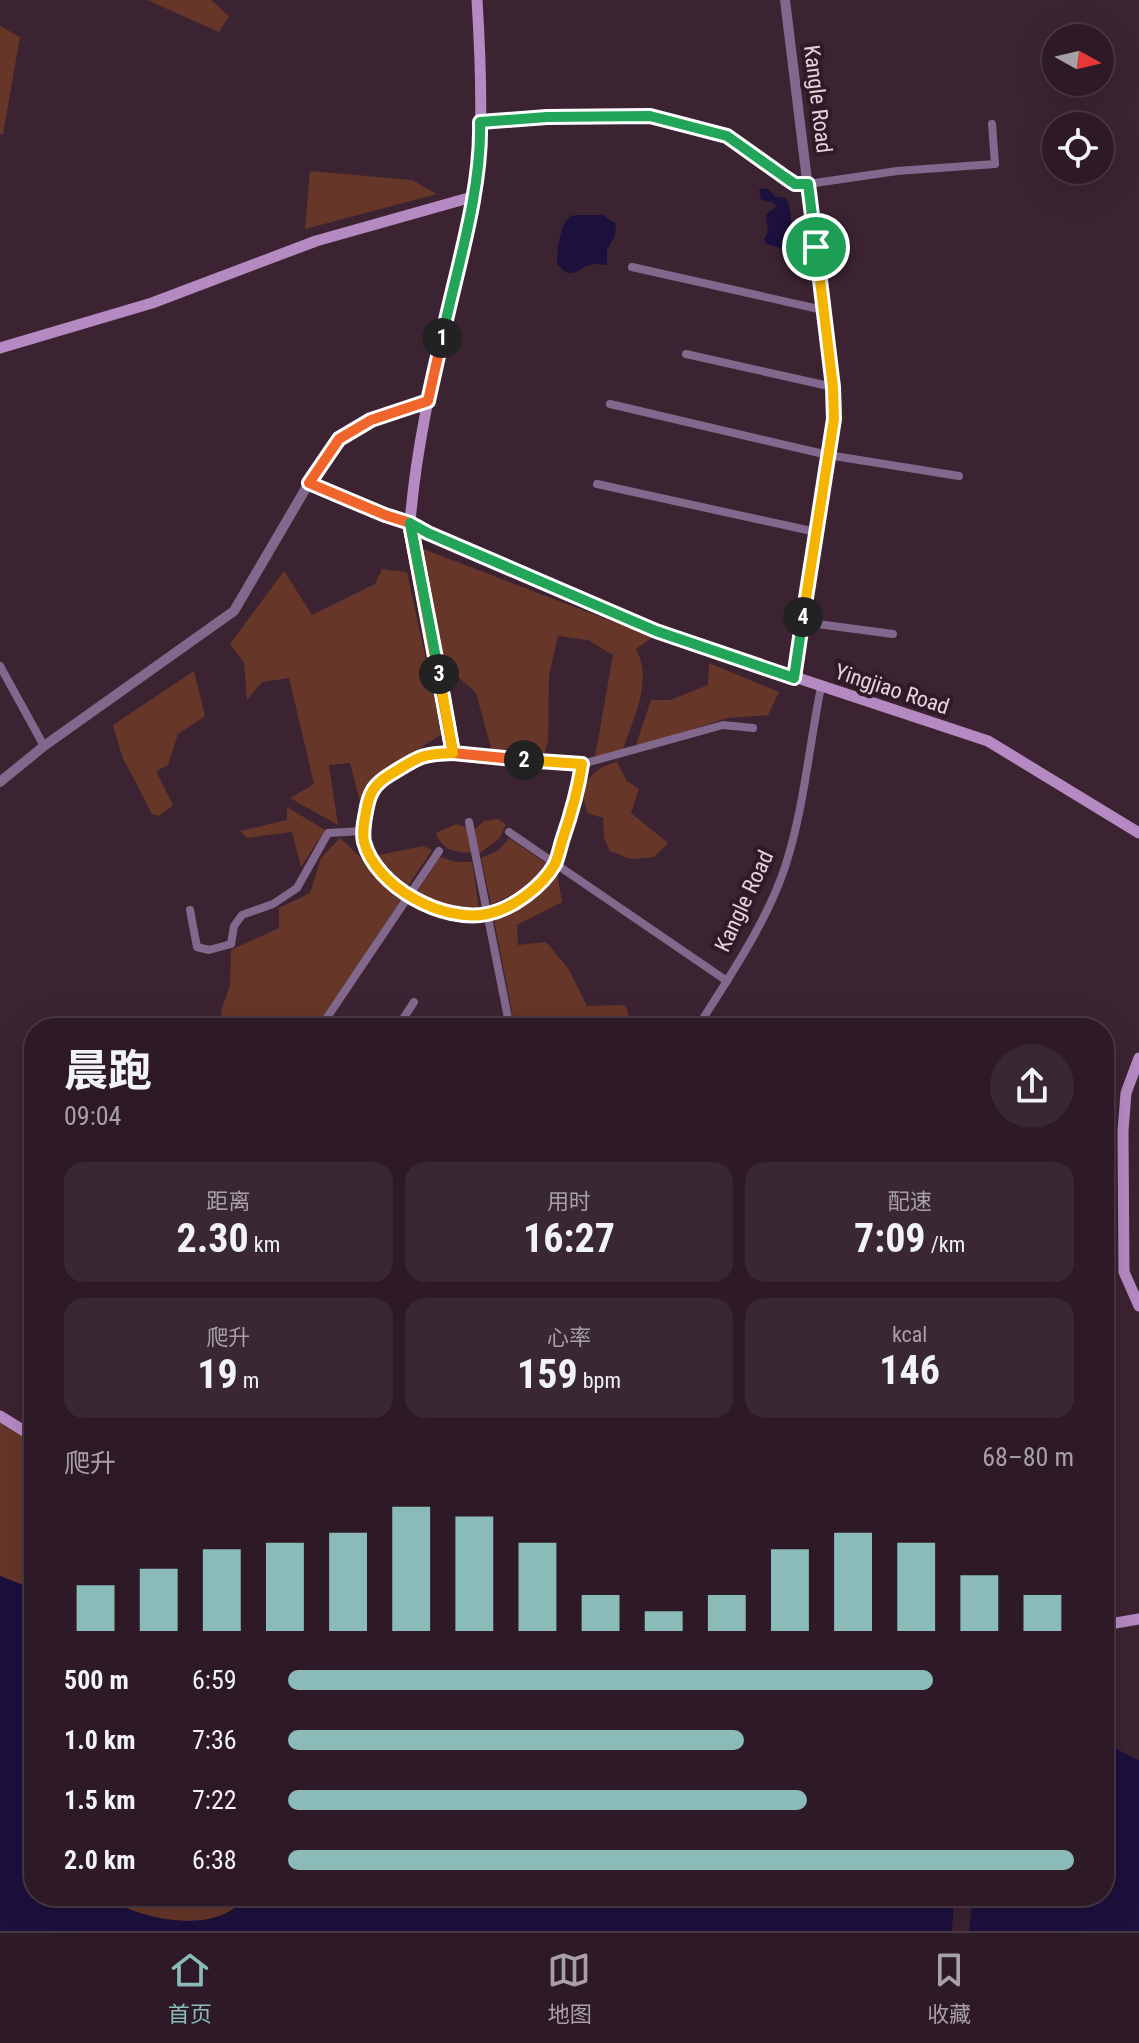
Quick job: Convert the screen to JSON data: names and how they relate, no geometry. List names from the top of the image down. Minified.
{"streets":{"main road":["Yingjiao Road"],"street":["Kangle Road"]},"crossings":[["Kangle Road","Yingjiao Road"]],"north":"right","page":{"pins":["1","4","3","2"],"heading":["晨跑","09:04"],"stats":[["距离","2.30 km"],["用时","16:27"],["配速","7:09 /km"],["爬升","19 m"],["心率","159 bpm"],["kcal","146"]],"chart":["爬升","68–80 m"],"list":[{"name":"500 m","note":"6:59"},{"name":"1.0 km","note":"7:36"},{"name":"1.5 km","note":"7:22"},{"name":"2.0 km","note":"6:38"}],"tabs":["首页","地图","收藏"]}}
